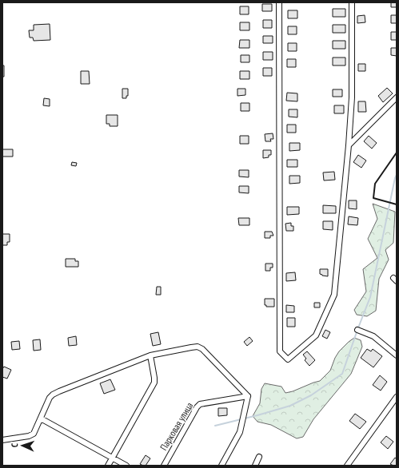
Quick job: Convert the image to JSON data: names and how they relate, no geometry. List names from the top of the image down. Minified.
{"streets":{"street":["Парковая улица"]},"north":"left"}
